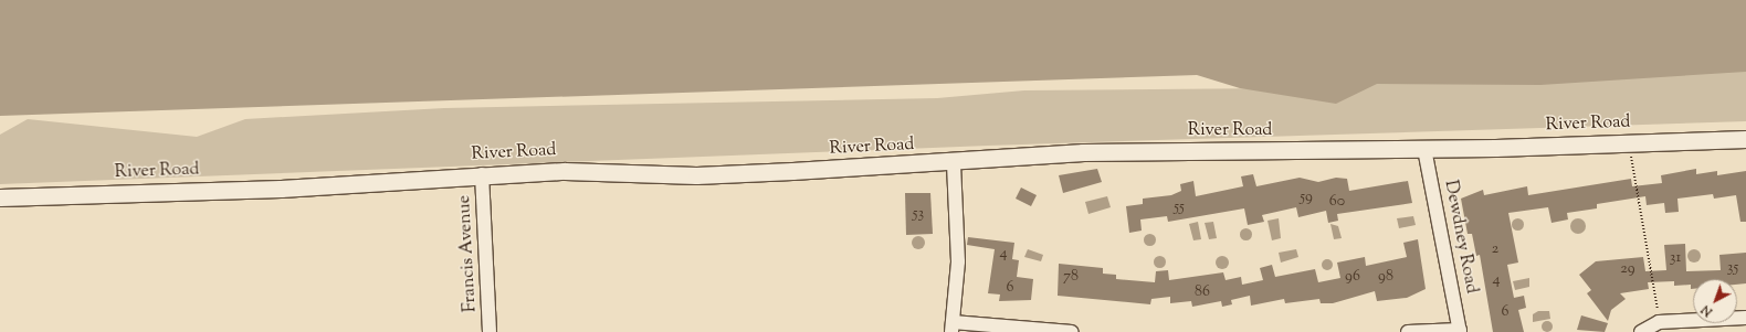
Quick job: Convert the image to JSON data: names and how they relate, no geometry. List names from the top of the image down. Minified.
{"streets":{"street":["River Road","Dewdney Road","Francis Avenue"]},"crossings":[["River Road","Dewdney Road"],["River Road","Francis Avenue"]],"house_numbers":["59","60","55","53","2","4","31","35","29","78","96","98","4","6","86","6"],"north":"bottom left"}
